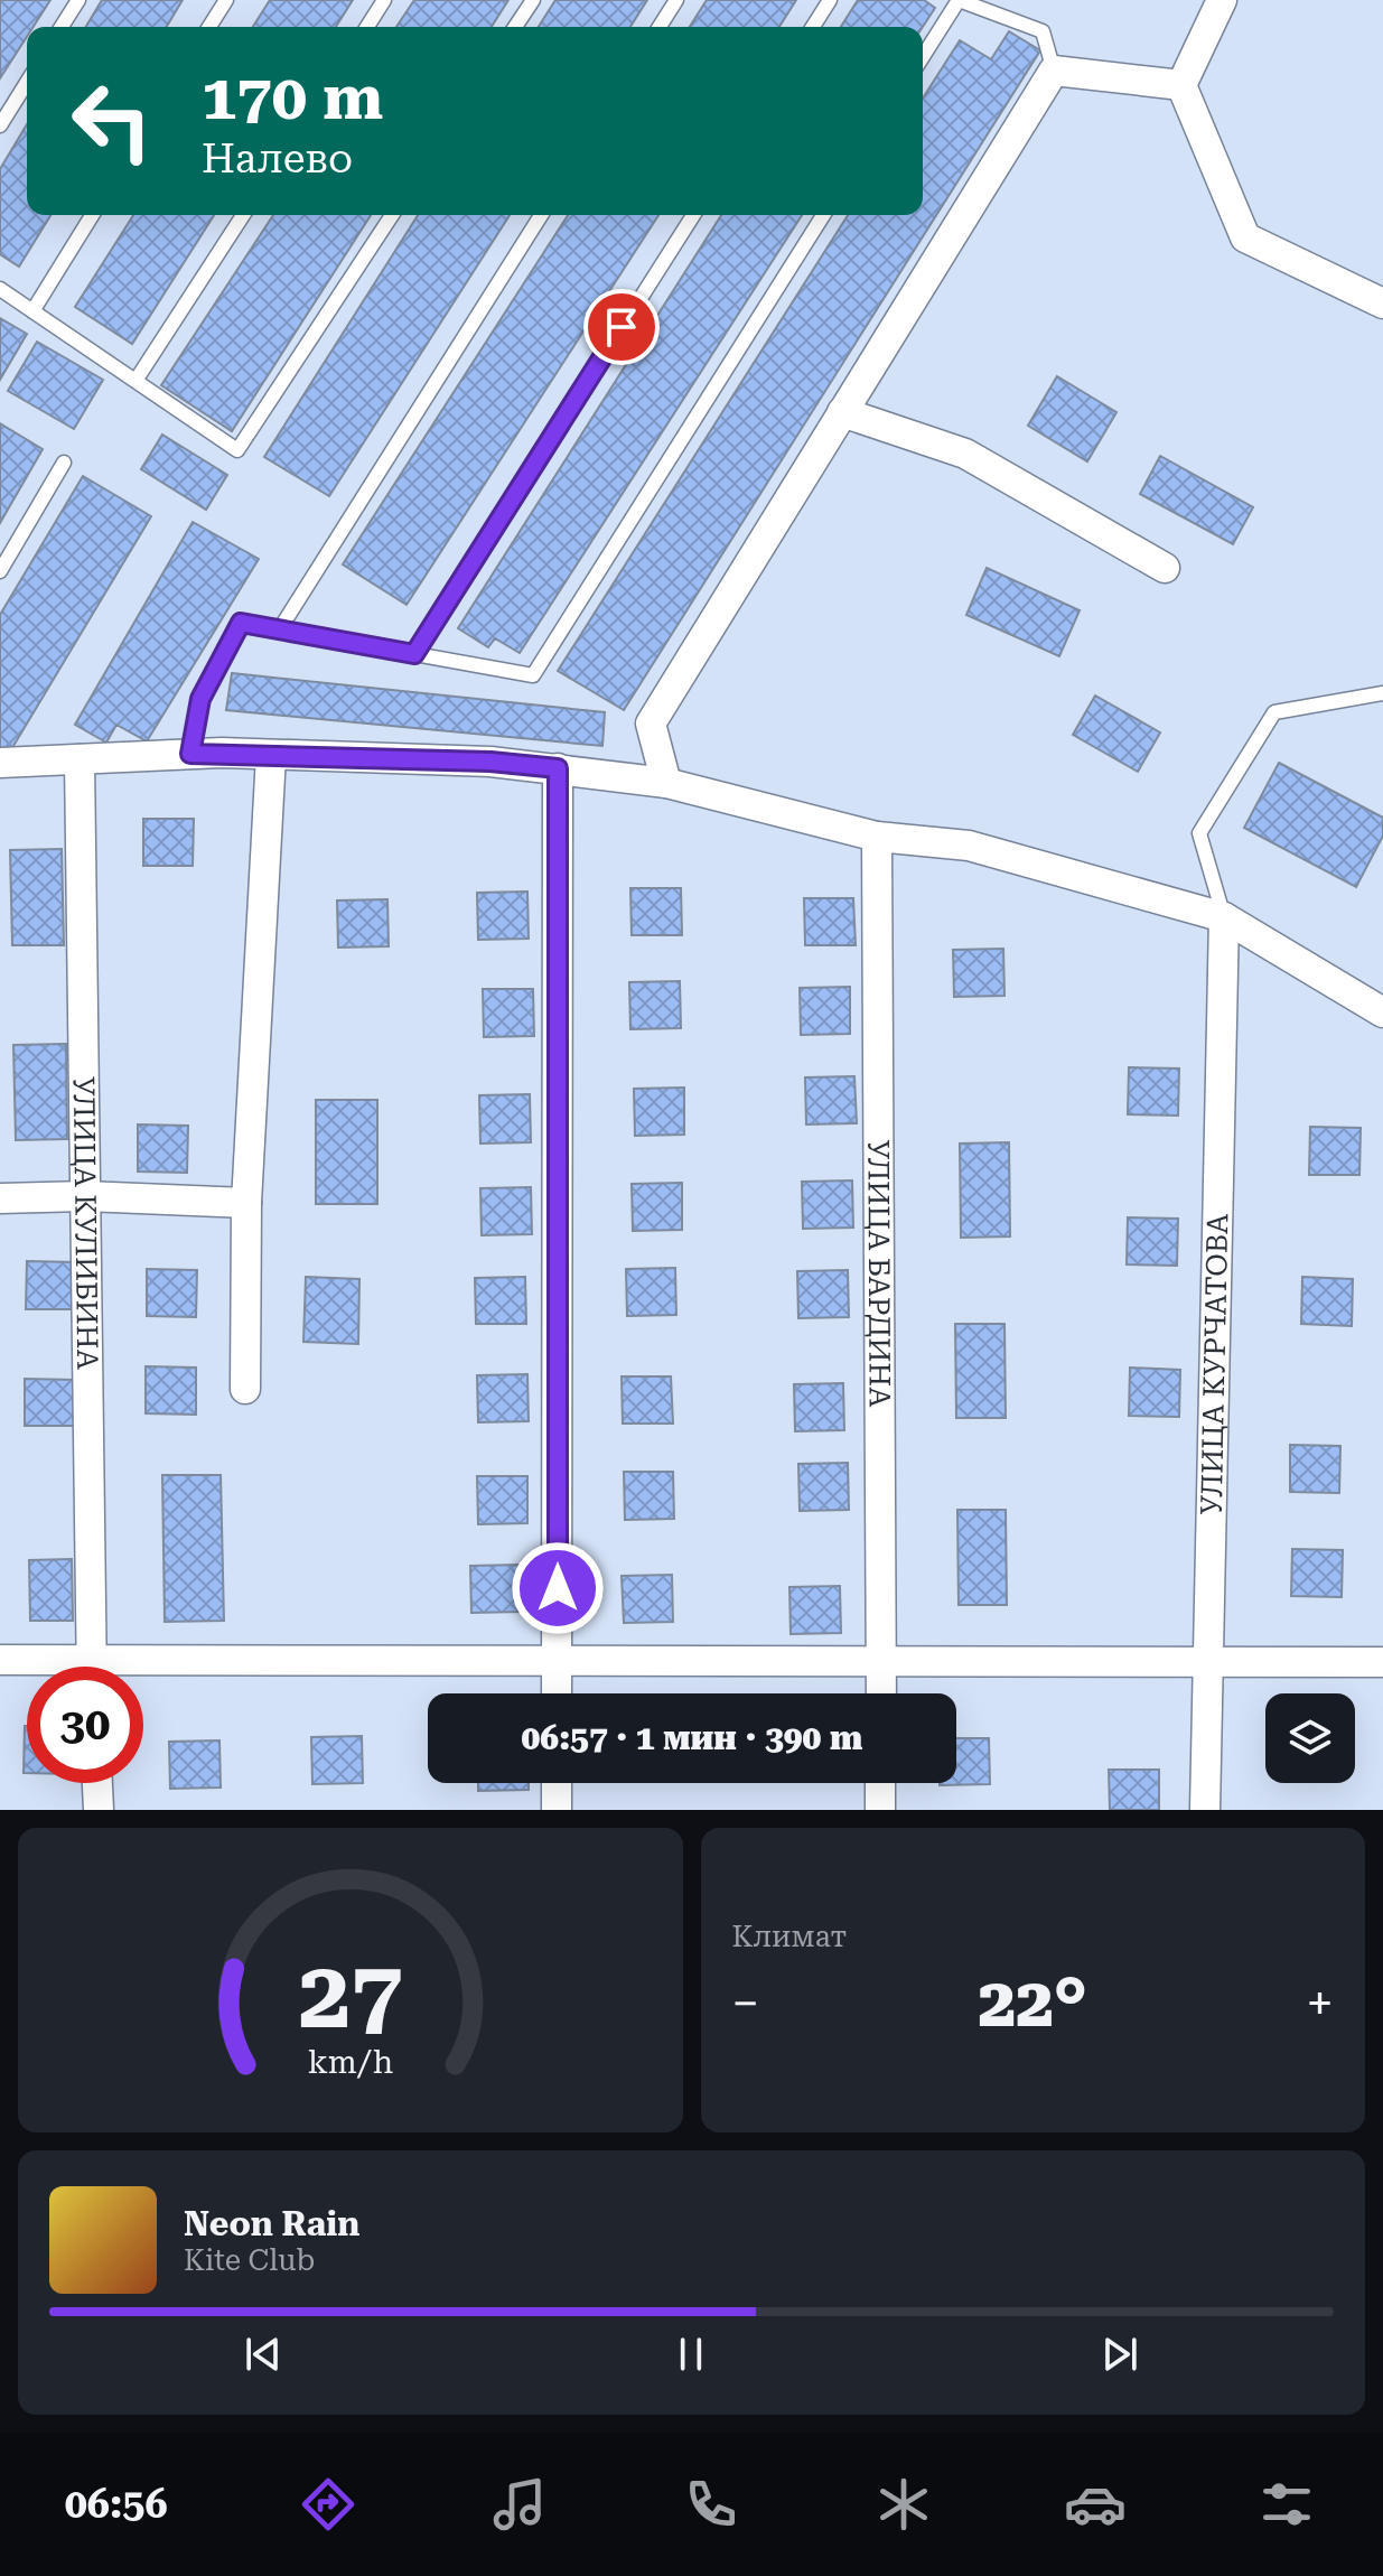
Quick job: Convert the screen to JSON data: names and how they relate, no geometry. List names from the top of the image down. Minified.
{"streets":{"street":["УЛИЦА КУЛИБИНА","УЛИЦА БАРДИНА","УЛИЦА КУРЧАТОВА"]},"page":{"turn":["170 m","Налево"],"limit":"30","trip":"06:57 · 1 мин · 390 m","tile":"Климат","heat":["−","22°","+"],"song":["Neon Rain","Kite Club"],"tabs":"06:56","gauge":["27","km/h"]}}
